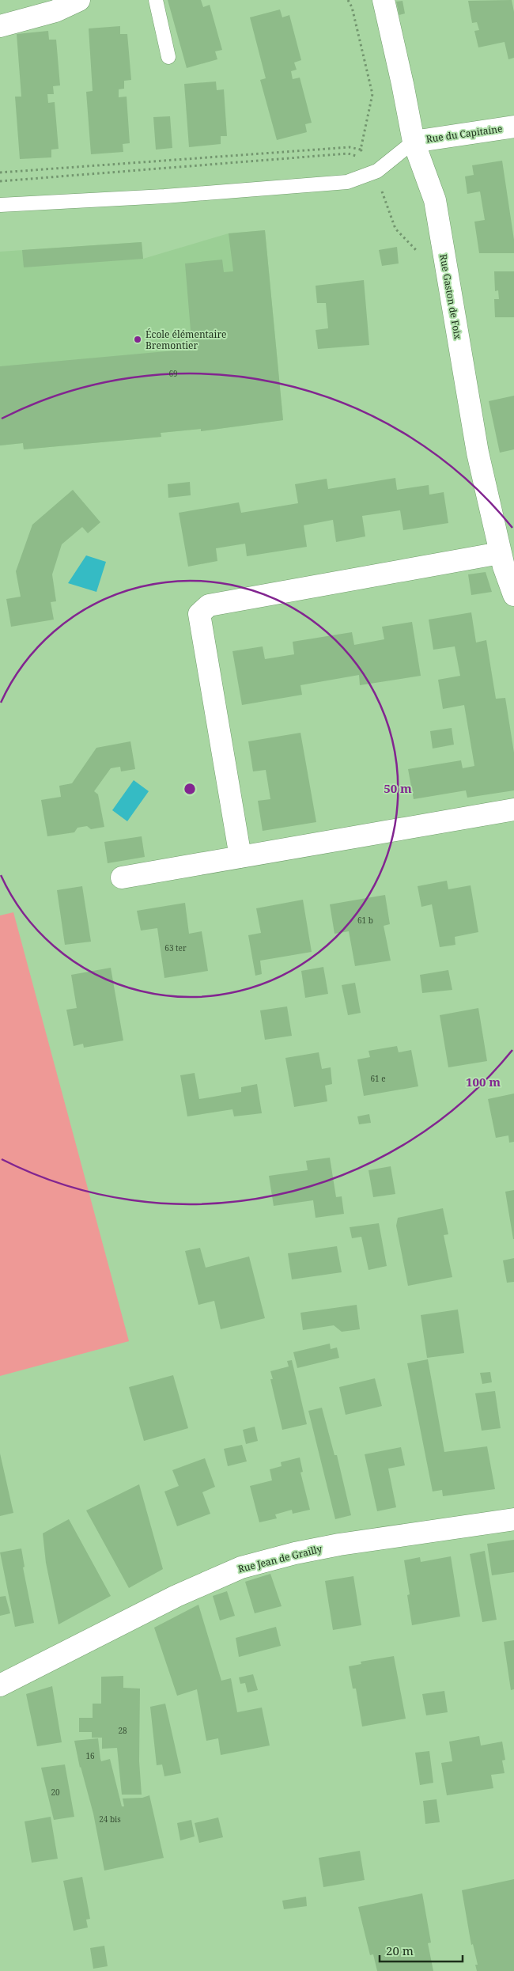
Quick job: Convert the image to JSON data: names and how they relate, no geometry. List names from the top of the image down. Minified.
{"streets":{"street":["Rue du Capitaine","Rue Gaston de Foix","Rue Jean de Grailly"]},"crossings":[["Rue du Capitaine","Rue Gaston de Foix"]],"places":["École élémentaire Bremontier"],"house_numbers":["69","61 b","63 ter","61 e","28","16","20","24 bis"],"scale_bar":"20 m","rings":["50 m","100 m"]}
